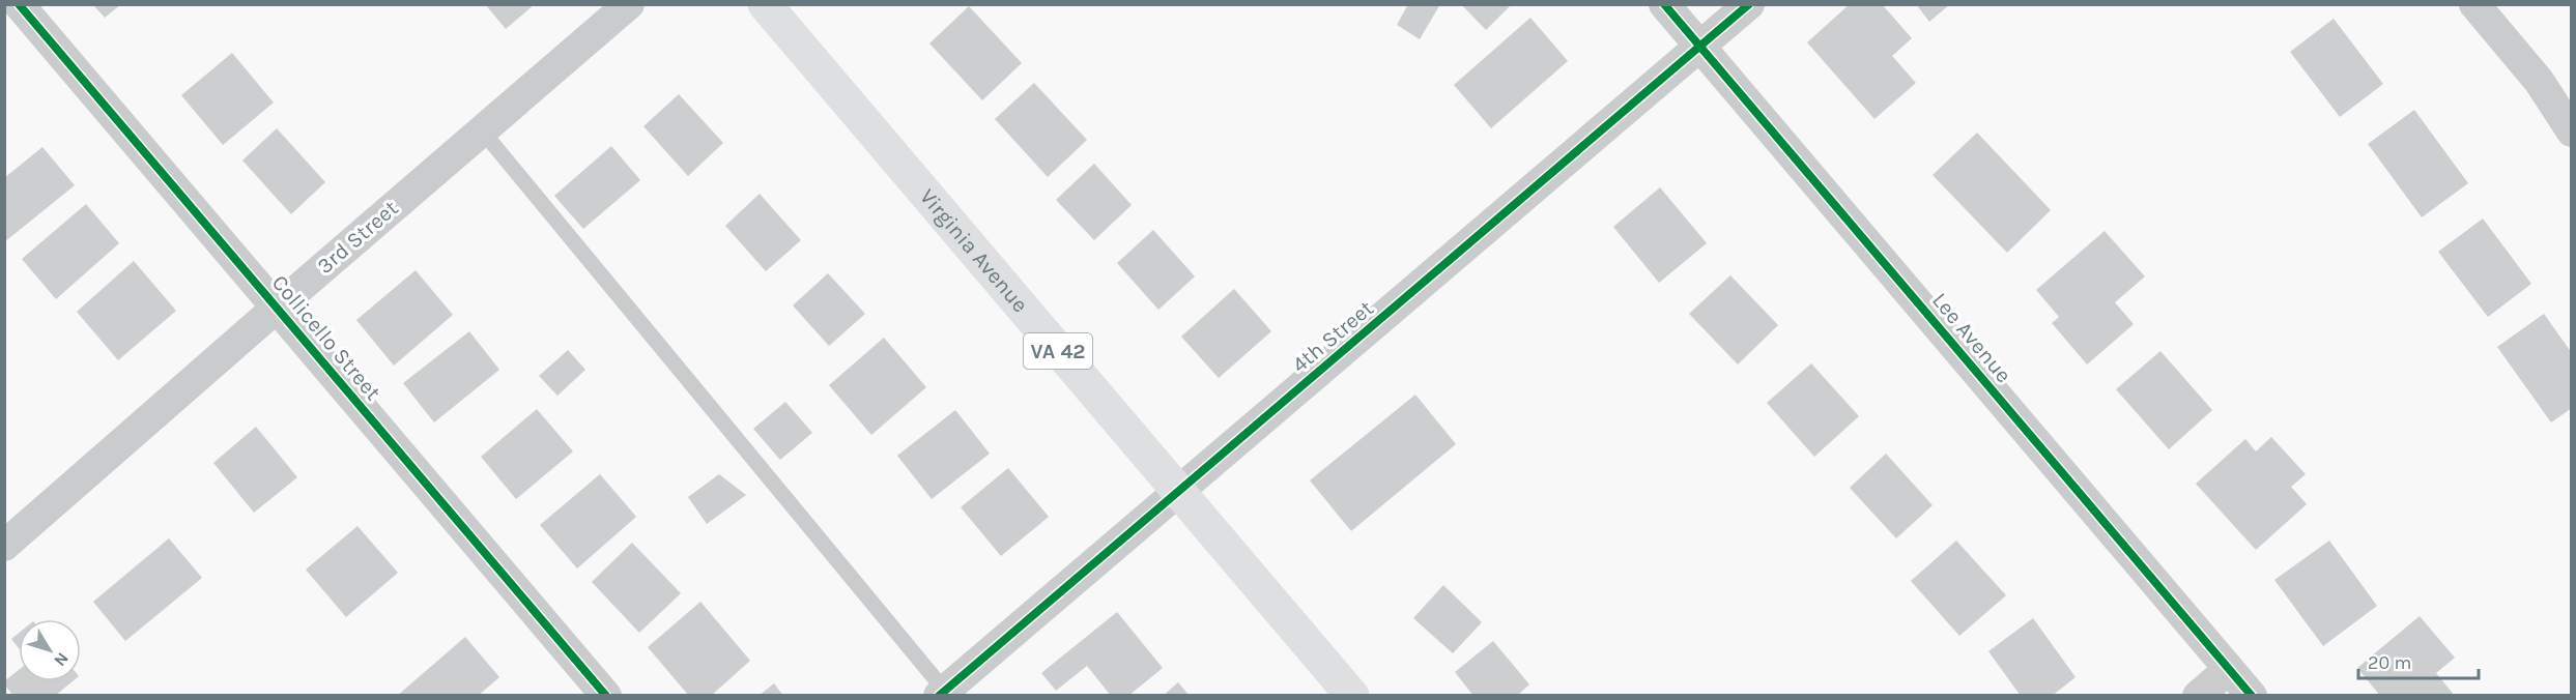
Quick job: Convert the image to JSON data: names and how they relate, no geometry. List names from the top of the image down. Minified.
{"streets":{"main road":["Virginia Avenue","VA 42"],"street":["3rd Street","4th Street","Collicello Street","Lee Avenue"]},"crossings":[["3rd Street","Collicello Street"],["Virginia Avenue","4th Street"],["4th Street","Lee Avenue"]],"scale_bar":"20 m","north":"bottom right"}
